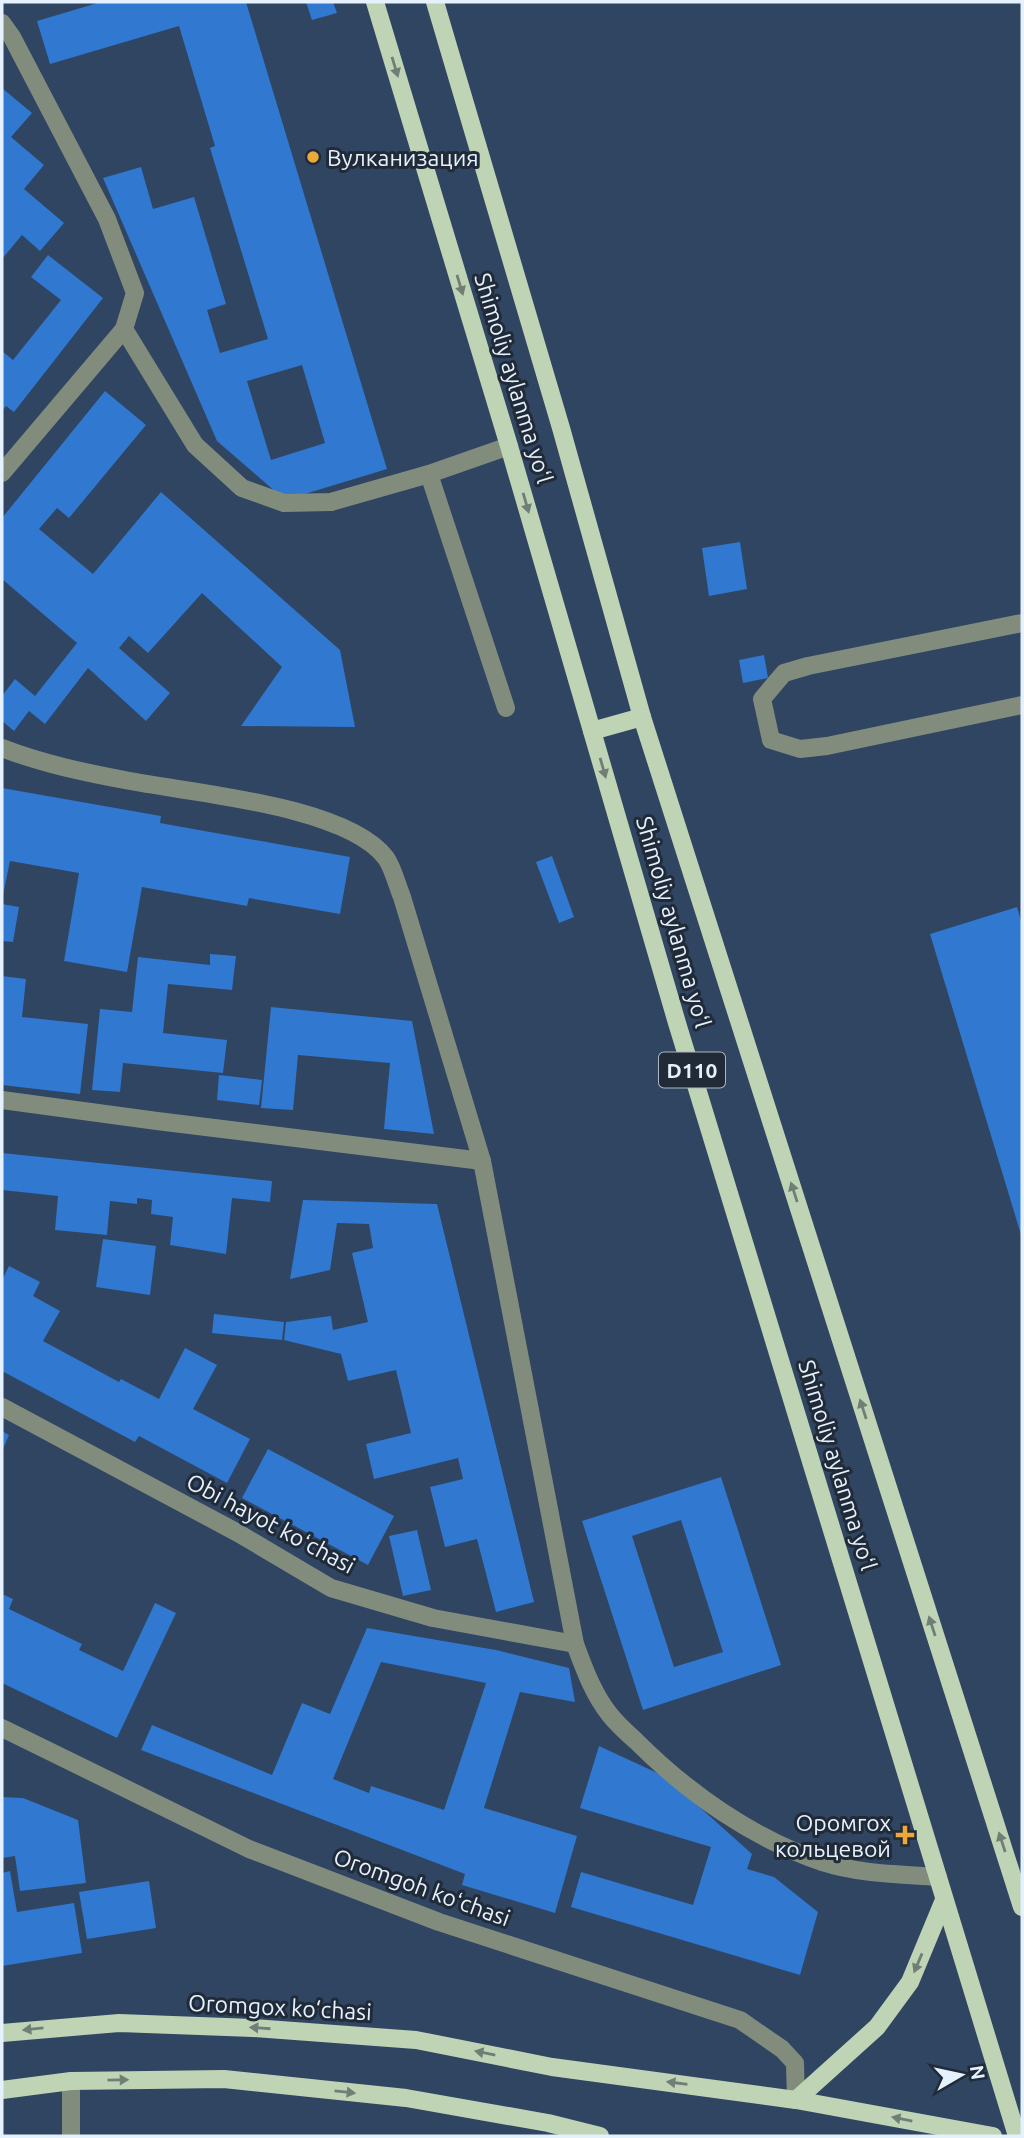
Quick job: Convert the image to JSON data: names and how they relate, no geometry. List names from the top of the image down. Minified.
{"streets":{"main road":["Shimoliy aylanma yoʻl","D110","Oromgox ko‘chasi"],"street":["Obi hayot koʻchasi","Oromgoh koʻchasi"]},"crossings":[["Oromgoh koʻchasi","Oromgox ko‘chasi"]],"places":{"other":["Вулканизация"],"health":["Оромгох кольцевой"]},"north":"right"}
